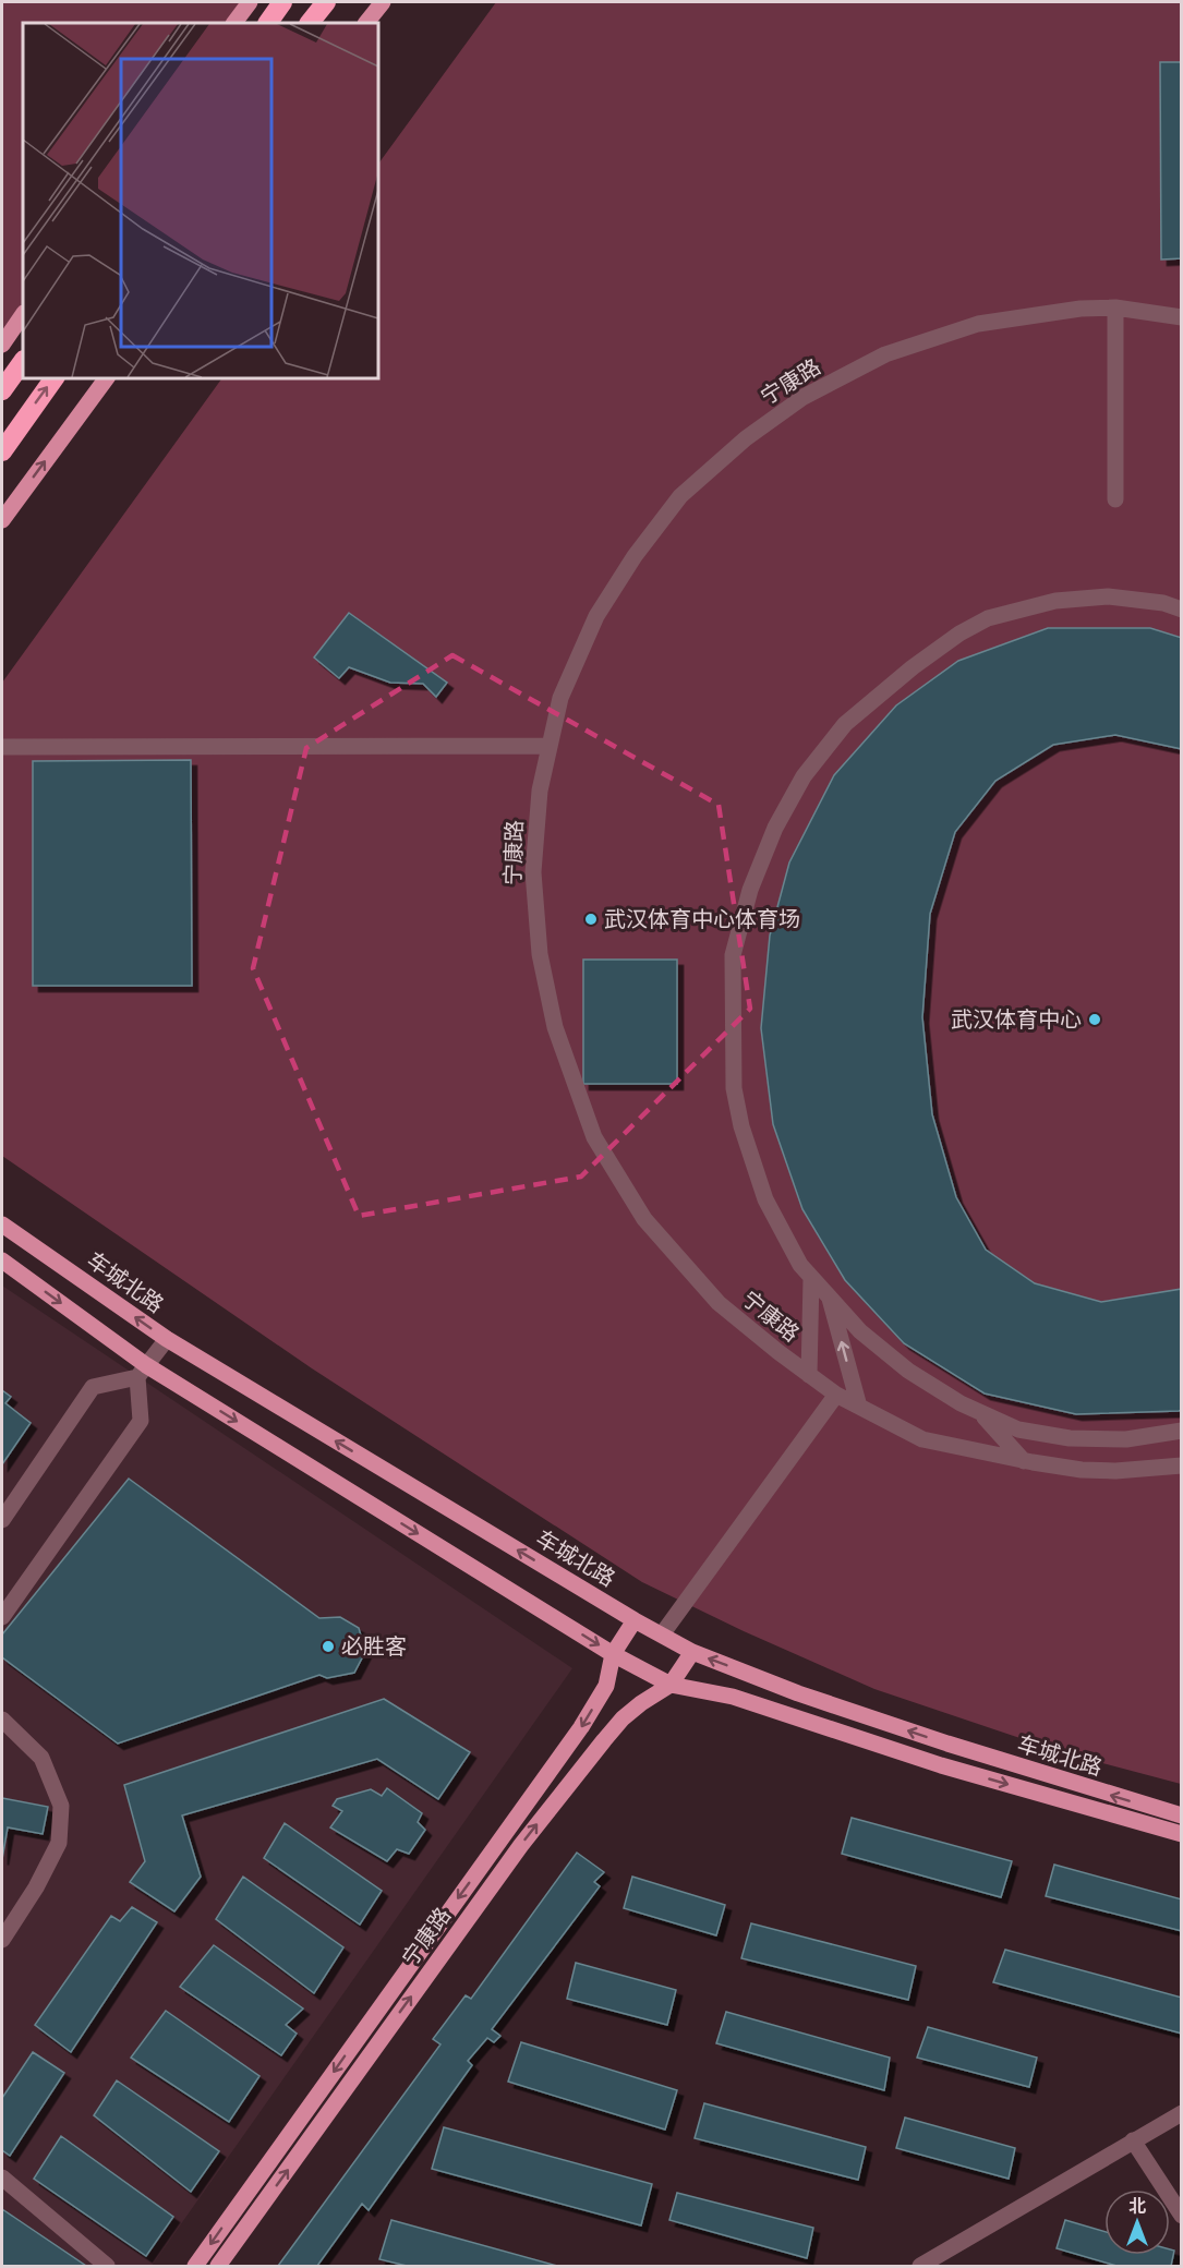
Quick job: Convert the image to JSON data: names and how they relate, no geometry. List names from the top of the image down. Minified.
{"streets":{"main road":["宁康路","车城北路"]},"crossings":[["宁康路","车城北路"]],"places":["武汉体育中心体育场","武汉体育中心","必胜客"],"north":"top"}
